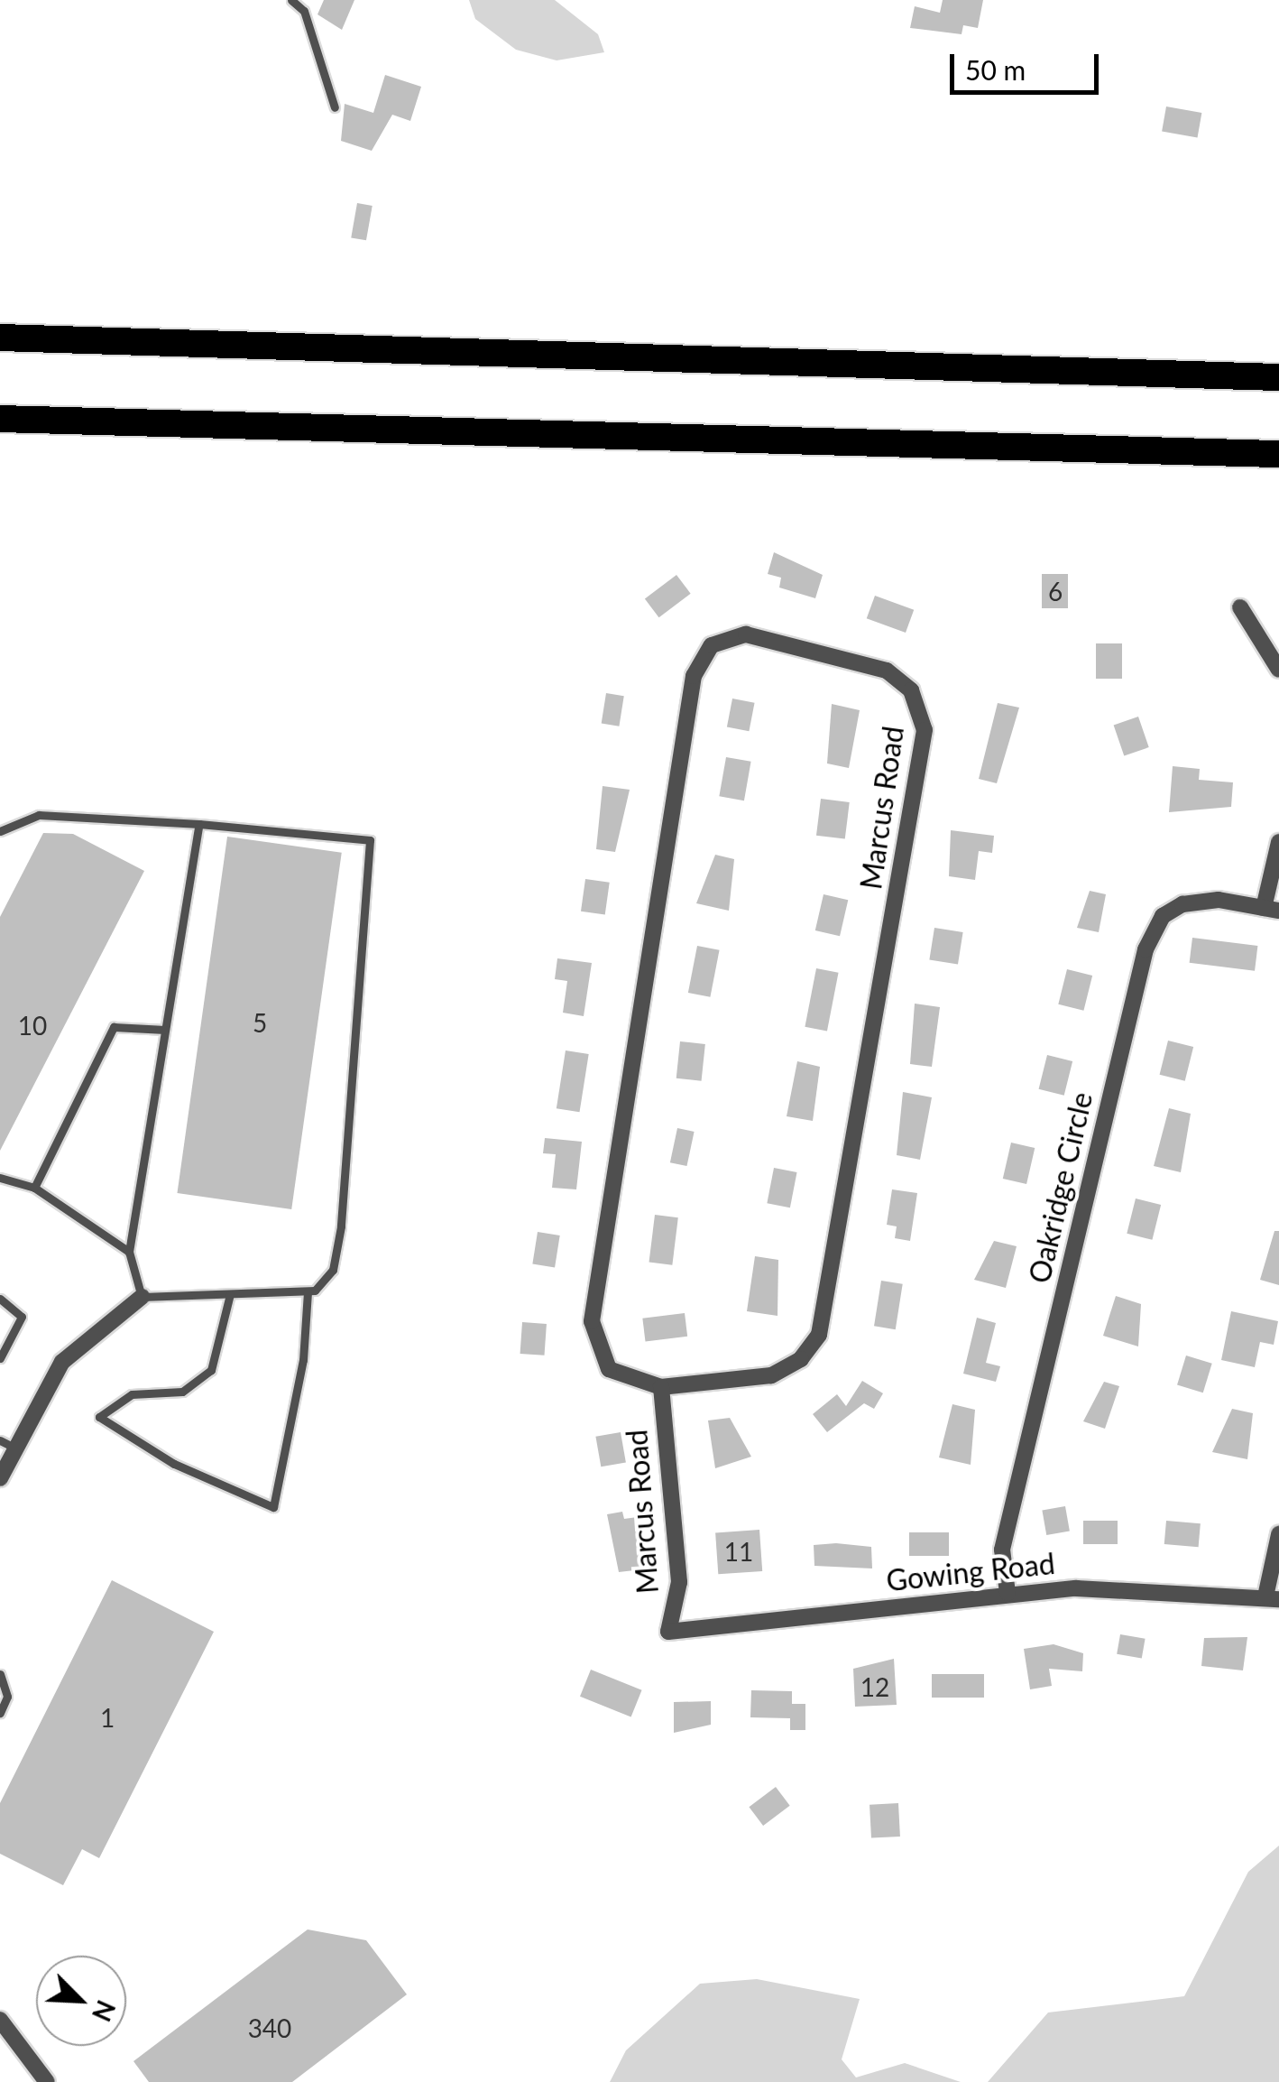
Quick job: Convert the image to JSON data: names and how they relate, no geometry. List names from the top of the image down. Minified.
{"streets":{"street":["Marcus Road","Oakridge Circle","Gowing Road"]},"crossings":[["Marcus Road","Gowing Road"],["Oakridge Circle","Gowing Road"]],"house_numbers":["6","5","10","11","12","1","340"],"scale_bar":"50 m","north":"bottom right"}
